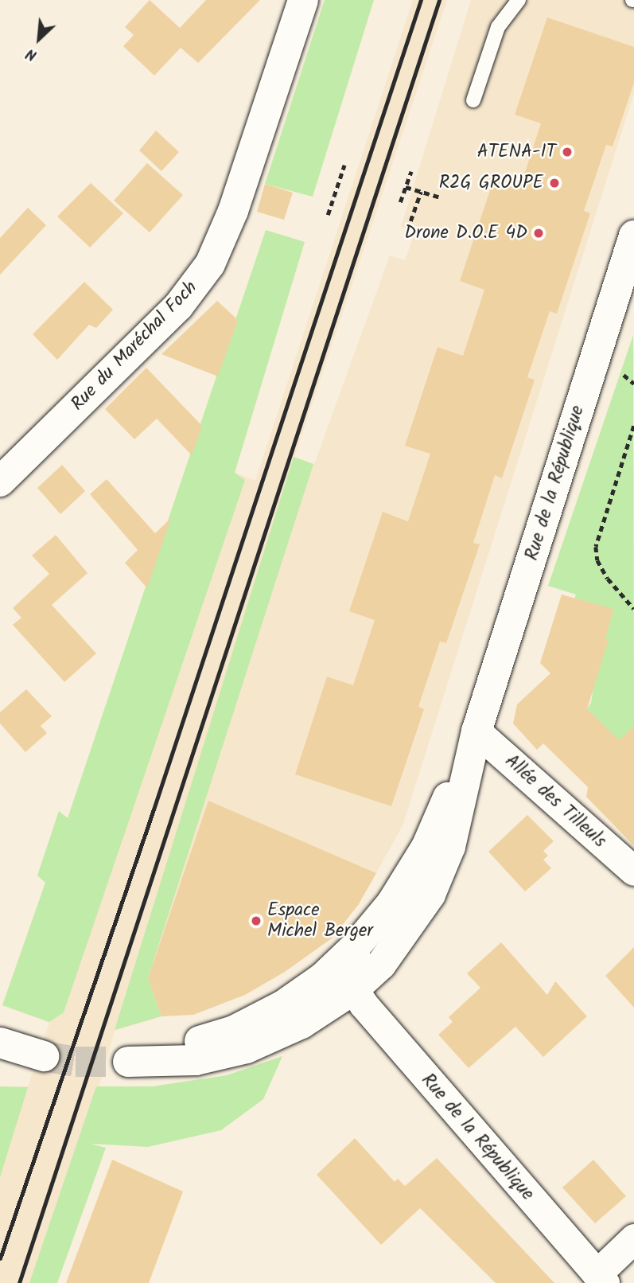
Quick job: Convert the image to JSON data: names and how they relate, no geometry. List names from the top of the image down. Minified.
{"streets":{"main road":["Rue du Maréchal Foch","Rue de la République"],"street":["Allée des Tilleuls"]},"crossings":[["Rue de la République","Allée des Tilleuls"]],"places":["ATENA-IT","R2G GROUPE","Drone D.O.E 4D","Espace Michel Berger"],"north":"bottom left"}
